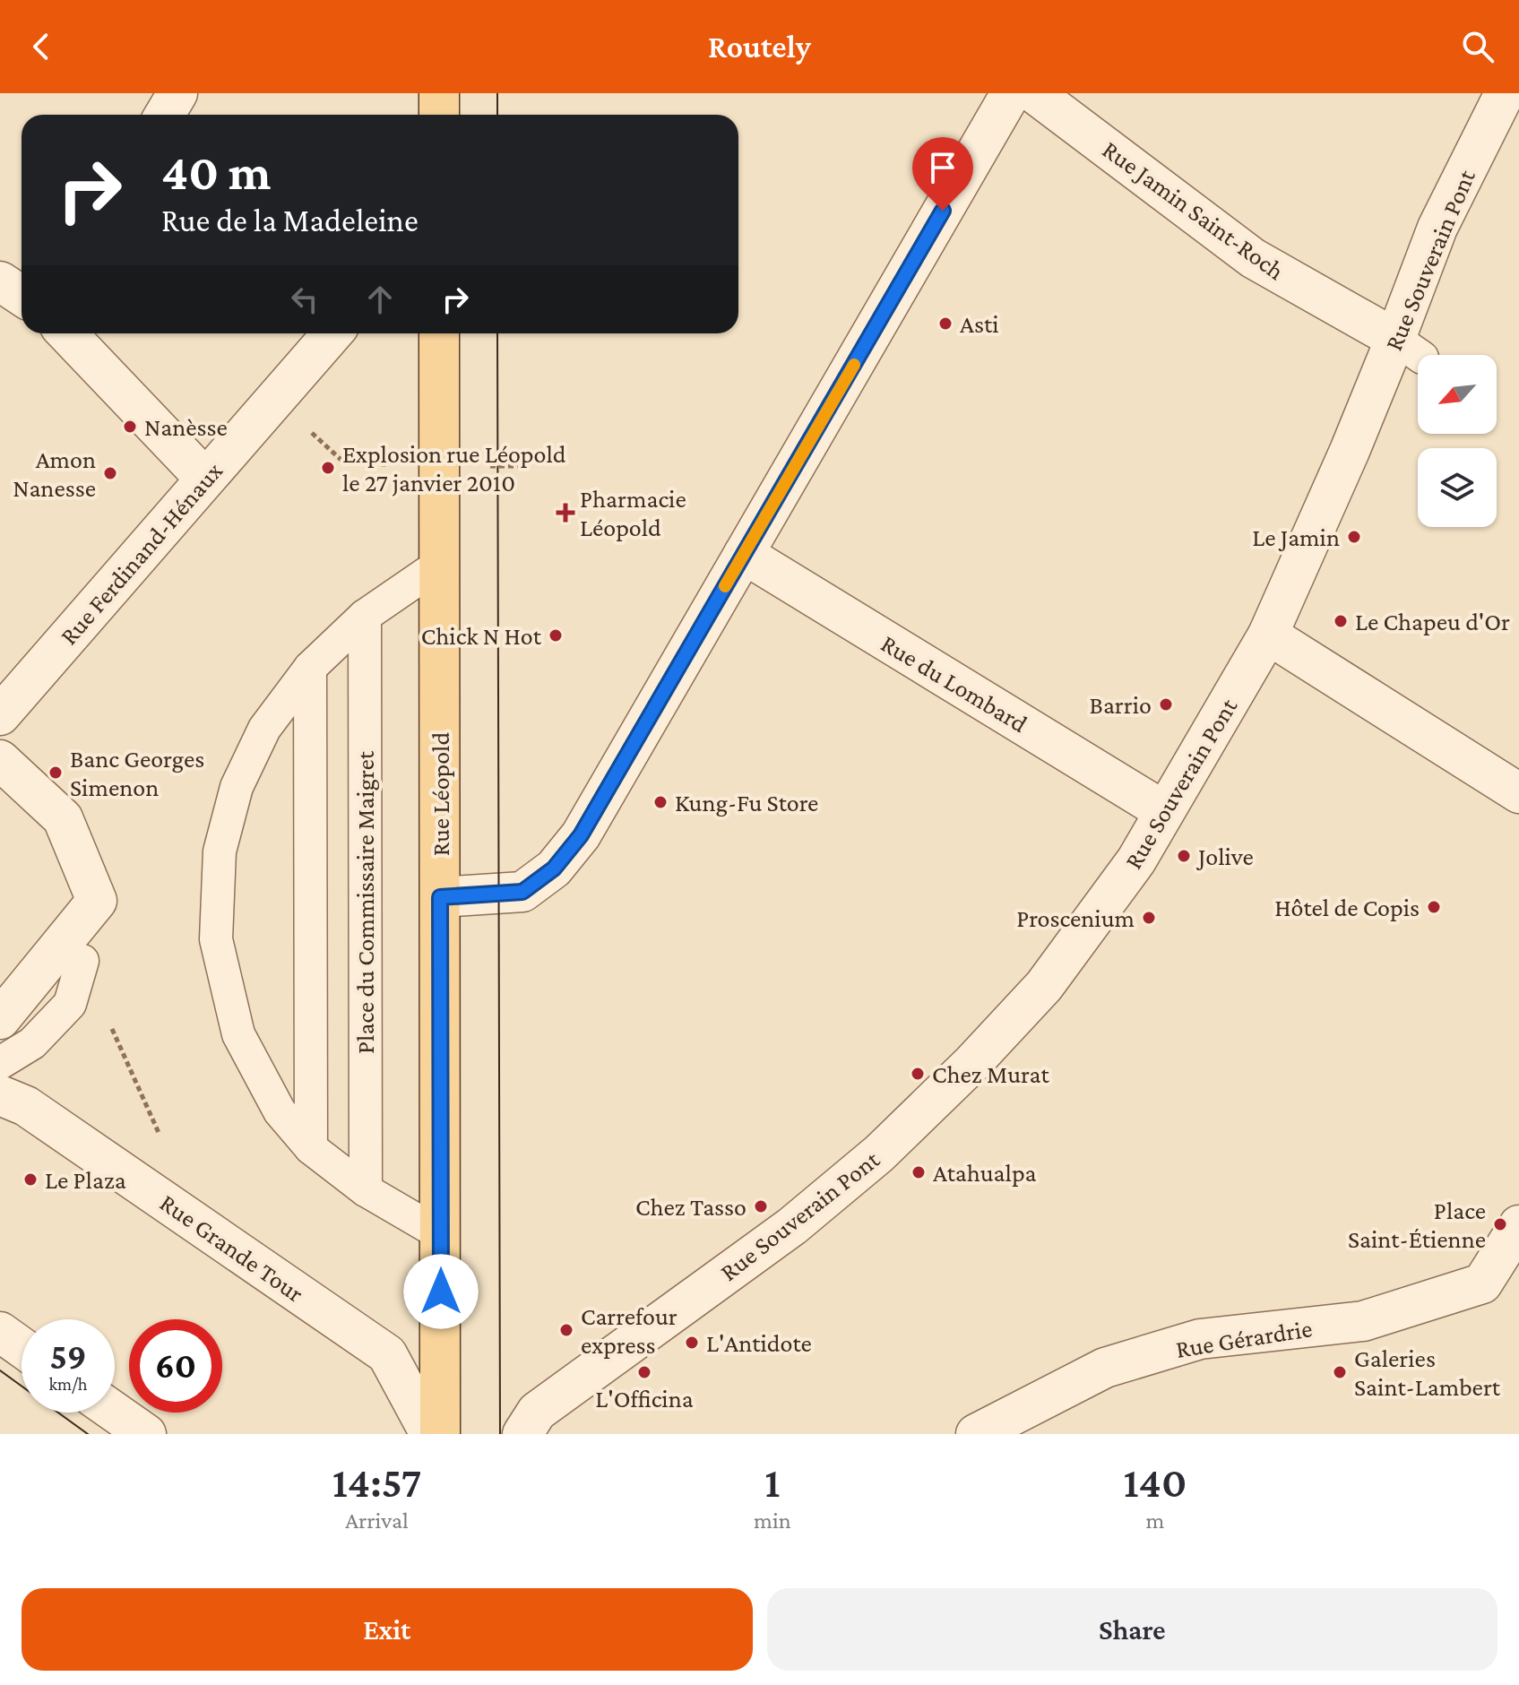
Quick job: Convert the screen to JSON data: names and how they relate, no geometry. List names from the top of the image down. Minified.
{"streets":{"main road":["Rue Léopold"],"street":["Rue Jamin Saint-Roch","Rue Souverain Pont","Rue Ferdinand-Hénaux","Rue du Lombard","Rue Grande Tour","Rue Gérardrie"],"lane":["Place du Commissaire Maigret"]},"crossings":[["Rue Jamin Saint-Roch","Rue Souverain Pont"],["Rue Souverain Pont","Rue du Lombard"]],"places":{"other":["Asti","Nanèsse","Explosion rue Léopold le 27 janvier 2010","Amon Nanesse","Le Jamin","Le Chapeu d'Or","Chick N Hot","Barrio","Banc Georges Simenon","Kung-Fu Store","Jolive","Hôtel de Copis","Proscenium","Chez Murat","Atahualpa","Le Plaza","Chez Tasso","Place Saint-Étienne","Carrefour express","L'Antidote","L'Officina","Galeries Saint-Lambert"],"health":["Pharmacie Léopold"]},"north":"bottom left","page":{"header":"Routely","turn":["40 m","Rue de la Madeleine"],"speed":"59 km/h","limit":"60","eta":["14:57","Arrival","1","min","140","m"],"buttons":["Exit","Share"]}}
